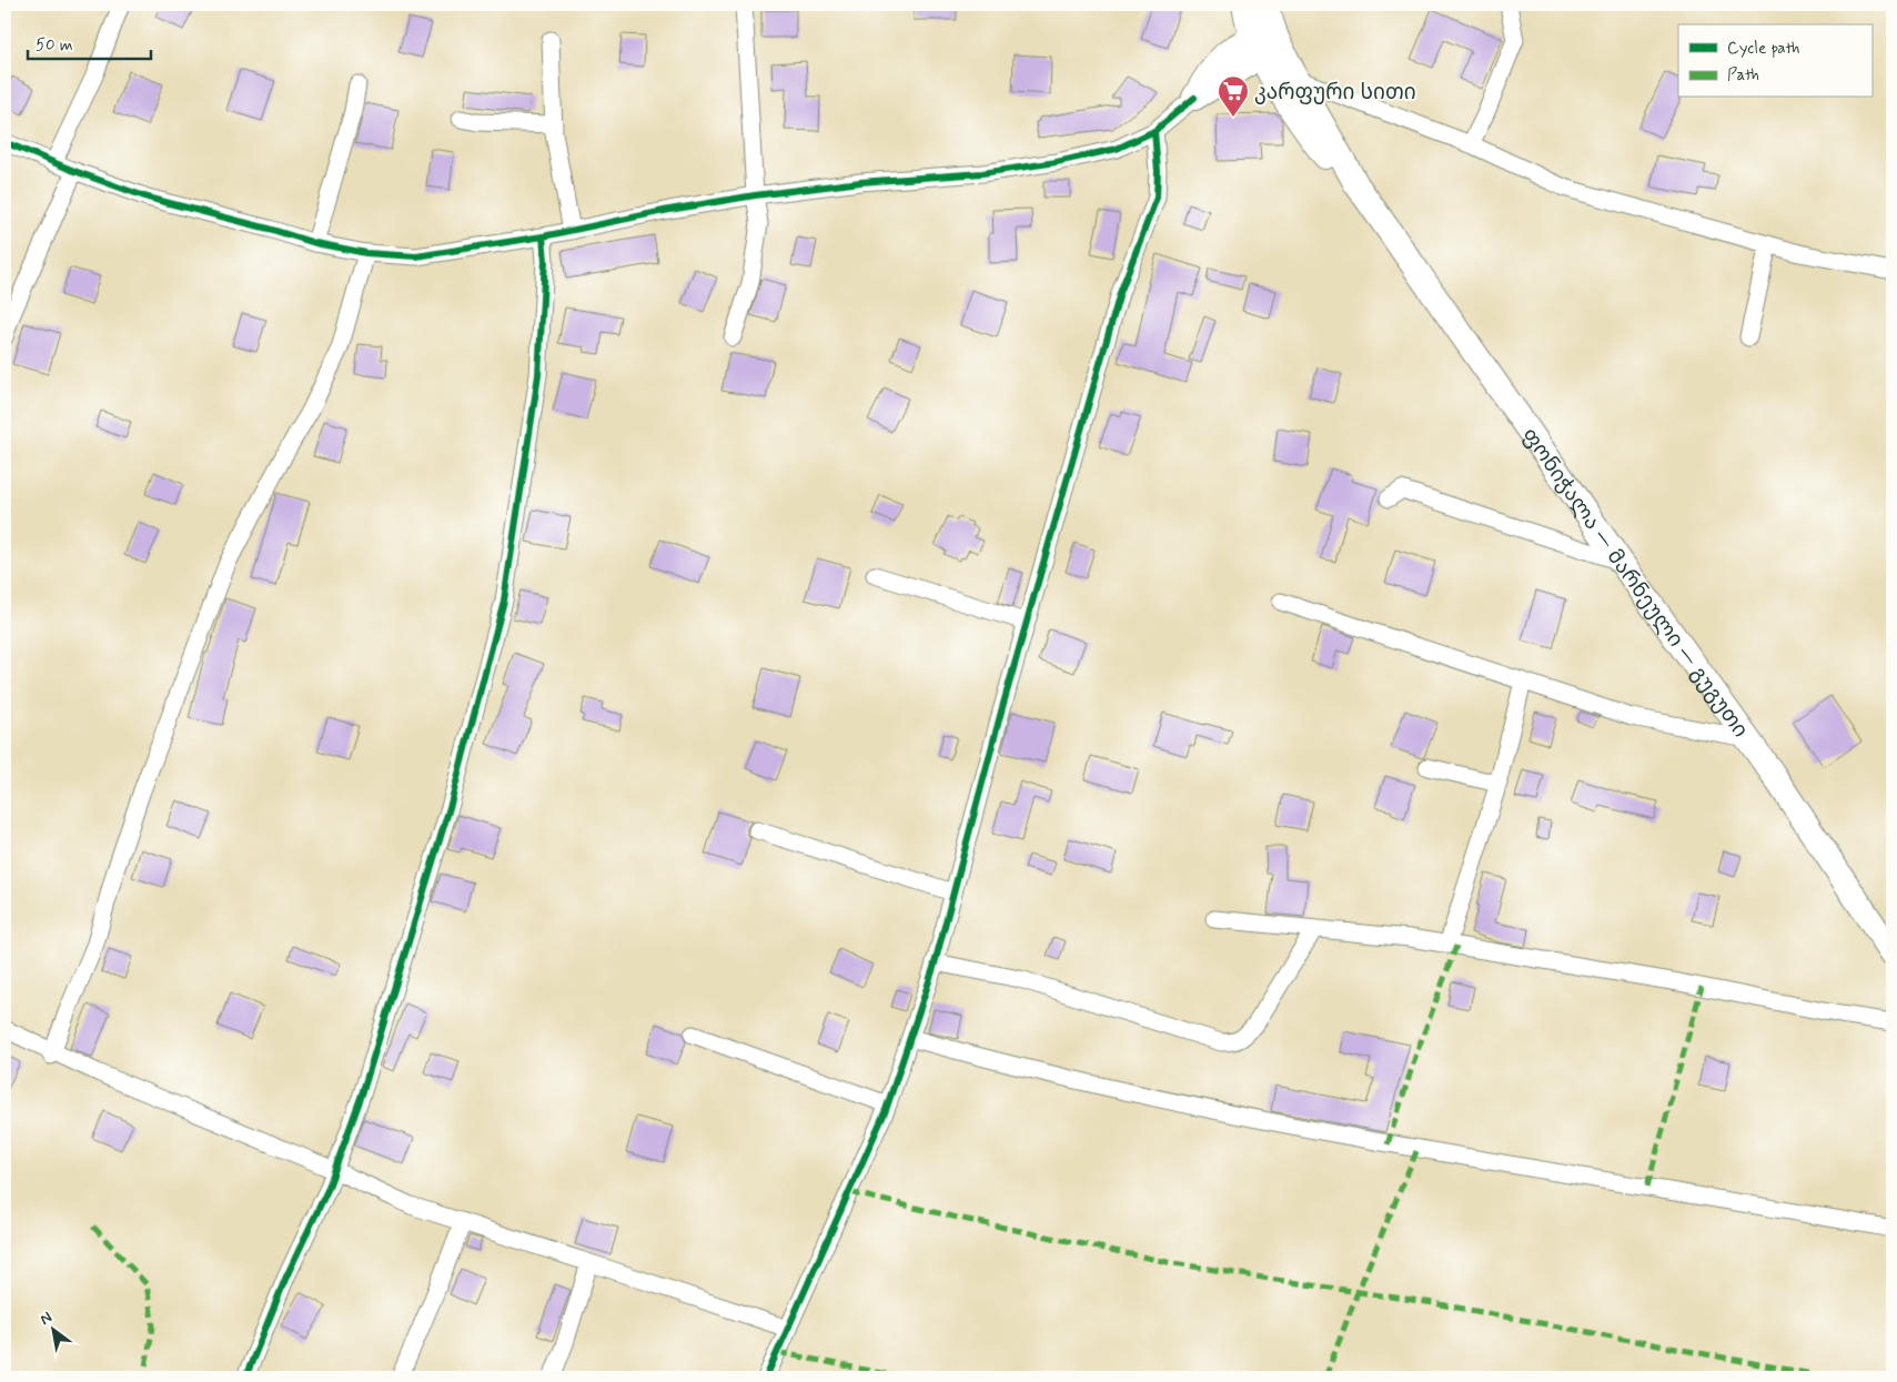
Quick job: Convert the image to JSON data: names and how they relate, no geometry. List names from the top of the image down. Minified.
{"streets":{"highway":["ფონიჭალა — მარნეული — გუგუთი"]},"places":{"supermarket":["კარფური სითი"]},"legend":["Cycle path","Path"],"scale_bar":"50 m","north":"top left"}
